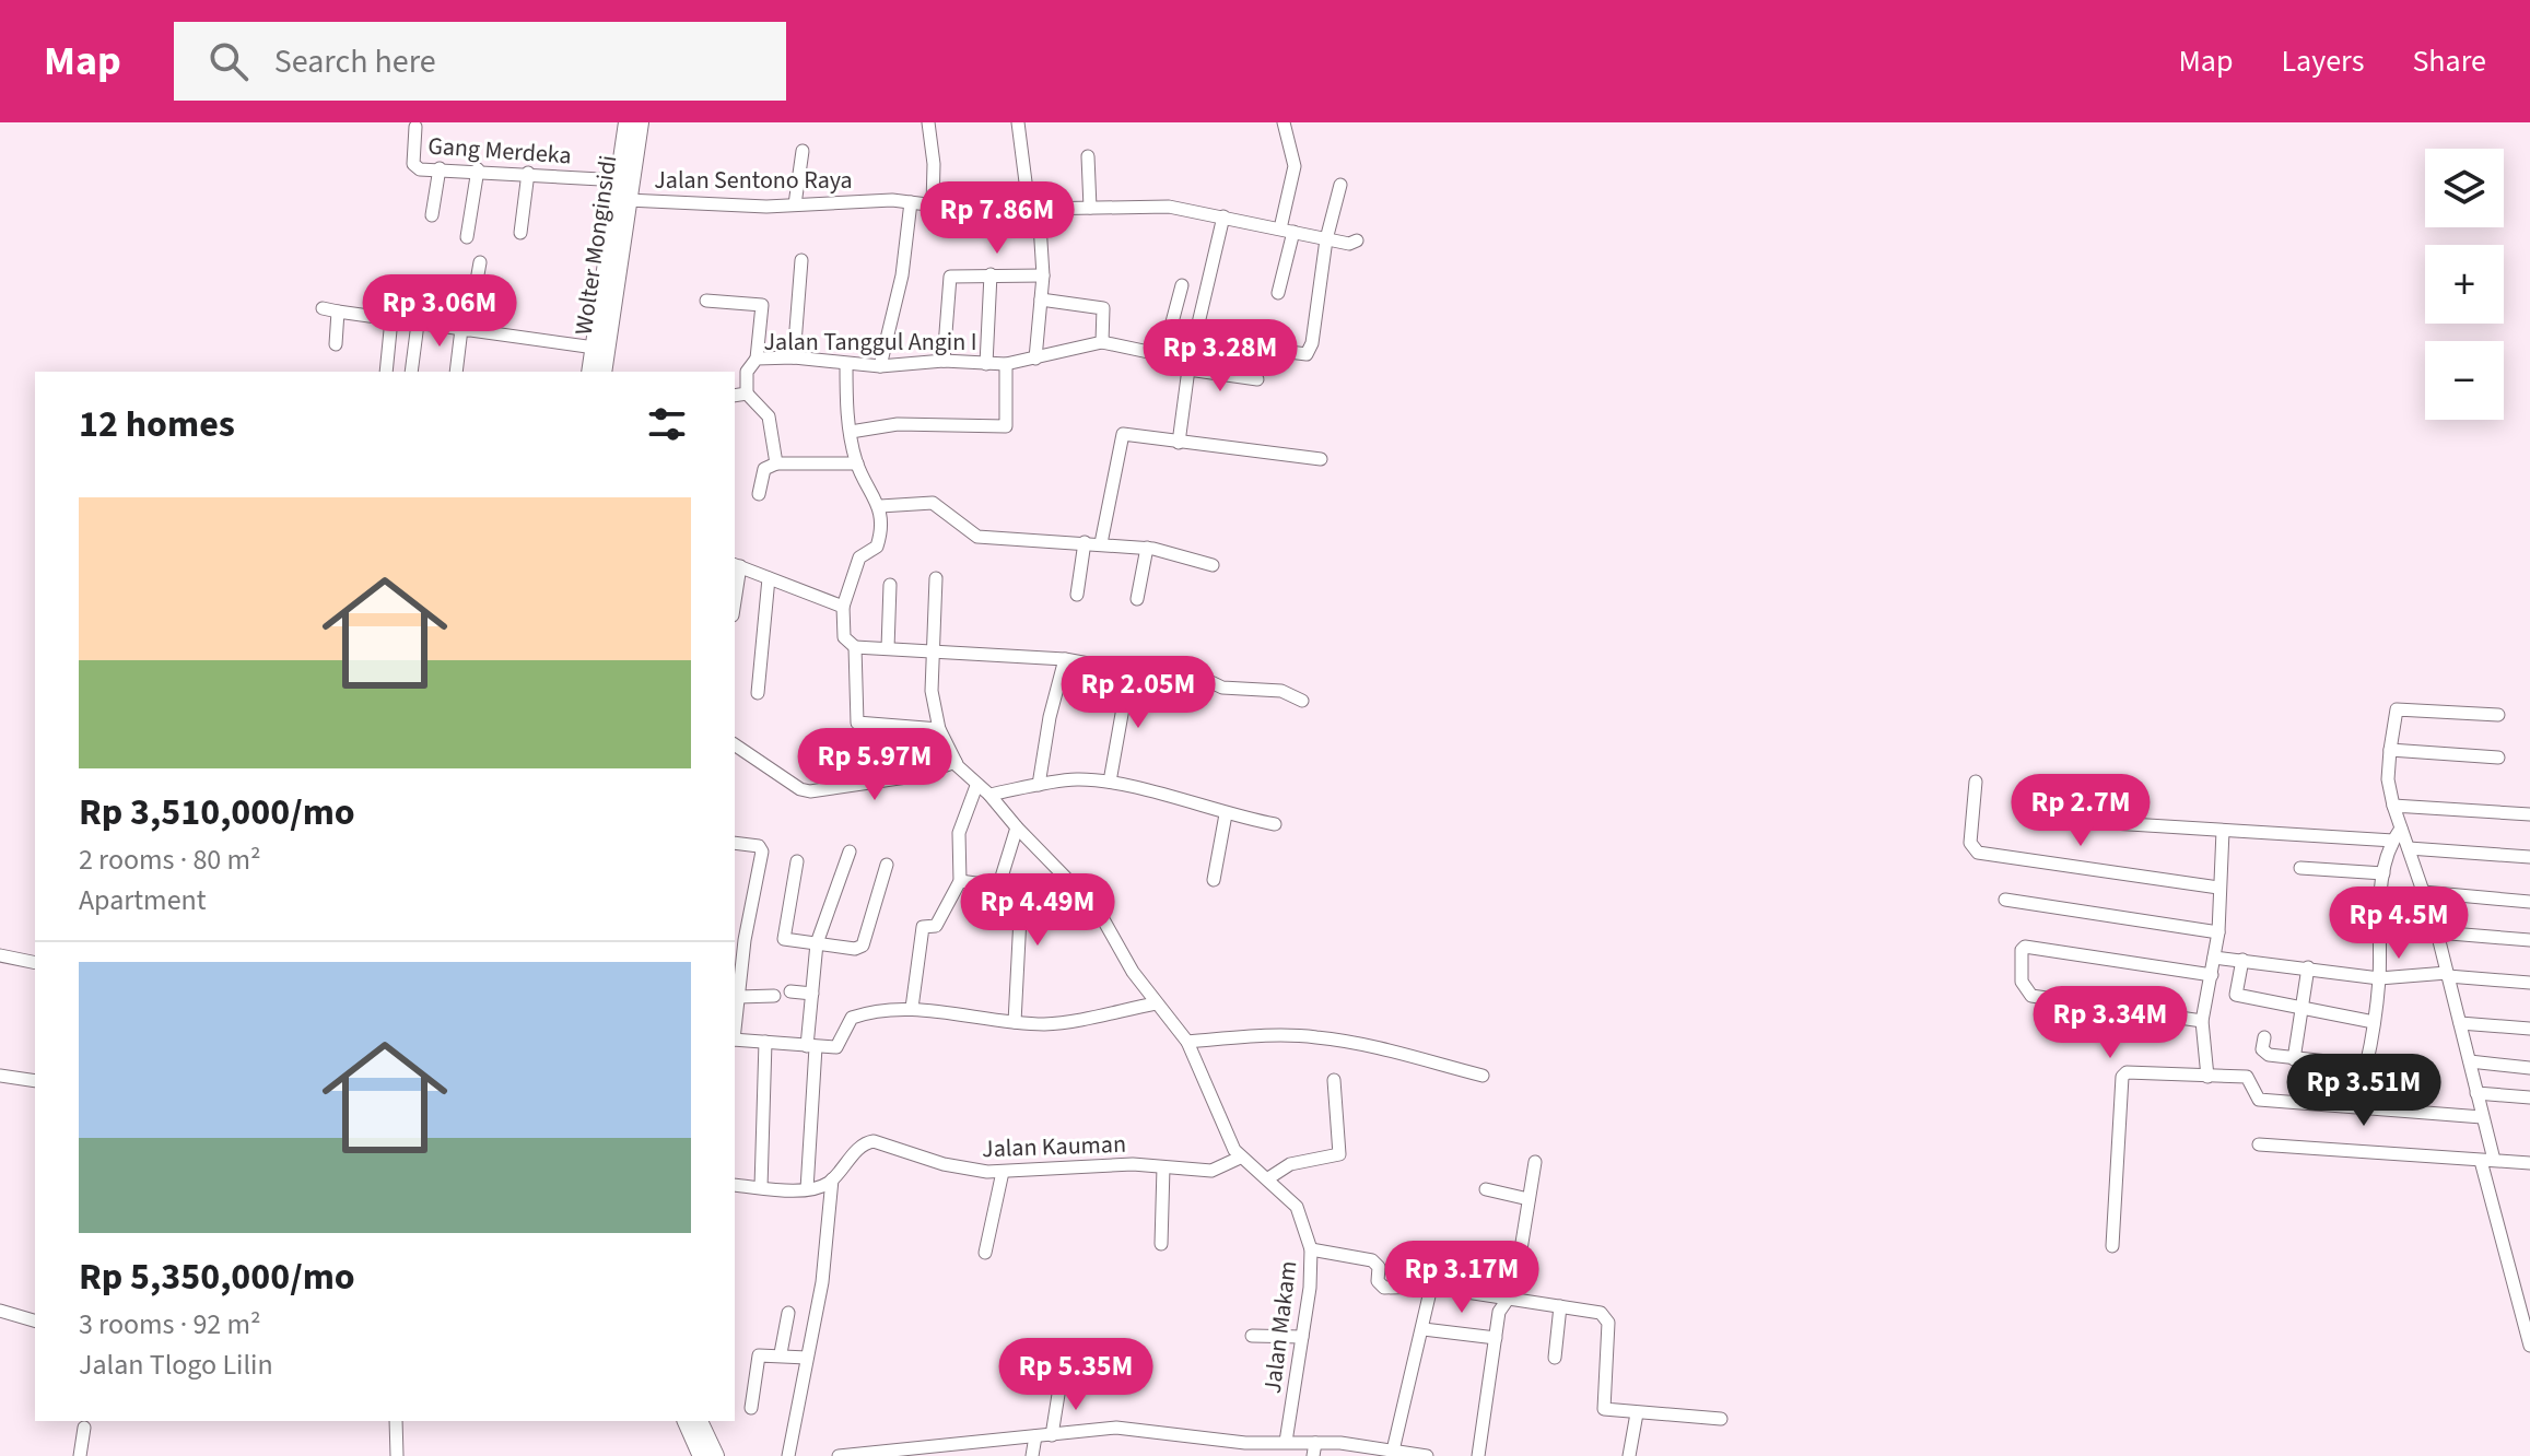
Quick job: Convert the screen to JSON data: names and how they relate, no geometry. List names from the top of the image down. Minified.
{"streets":{"main road":["Wolter Monginsidi"],"street":["Gang Merdeka","Jalan Sentono Raya","Jalan Tanggul Angin I","Jalan Kauman","Jalan Makam"]},"crossings":[["Gang Merdeka","Wolter Monginsidi"],["Jalan Sentono Raya","Wolter Monginsidi"],["Jalan Kauman","Jalan Makam"]],"page":{"header":"Map","search":"Search here","nav":["Map","Layers","Share"],"map_buttons":["+","−"],"price":["Rp 7.86M","Rp 3.06M","Rp 3.28M","Rp 2.05M","Rp 5.97M","Rp 2.7M","Rp 4.49M","Rp 4.5M","Rp 3.34M","Rp 3.51M","Rp 3.17M","Rp 5.35M"],"heading":"12 homes","list":[{"name":"Rp 3,510,000/mo","note":"2 rooms · 80 m² · Apartment"},{"name":"Rp 5,350,000/mo","note":"3 rooms · 92 m² · Jalan Tlogo Lilin"}]}}
